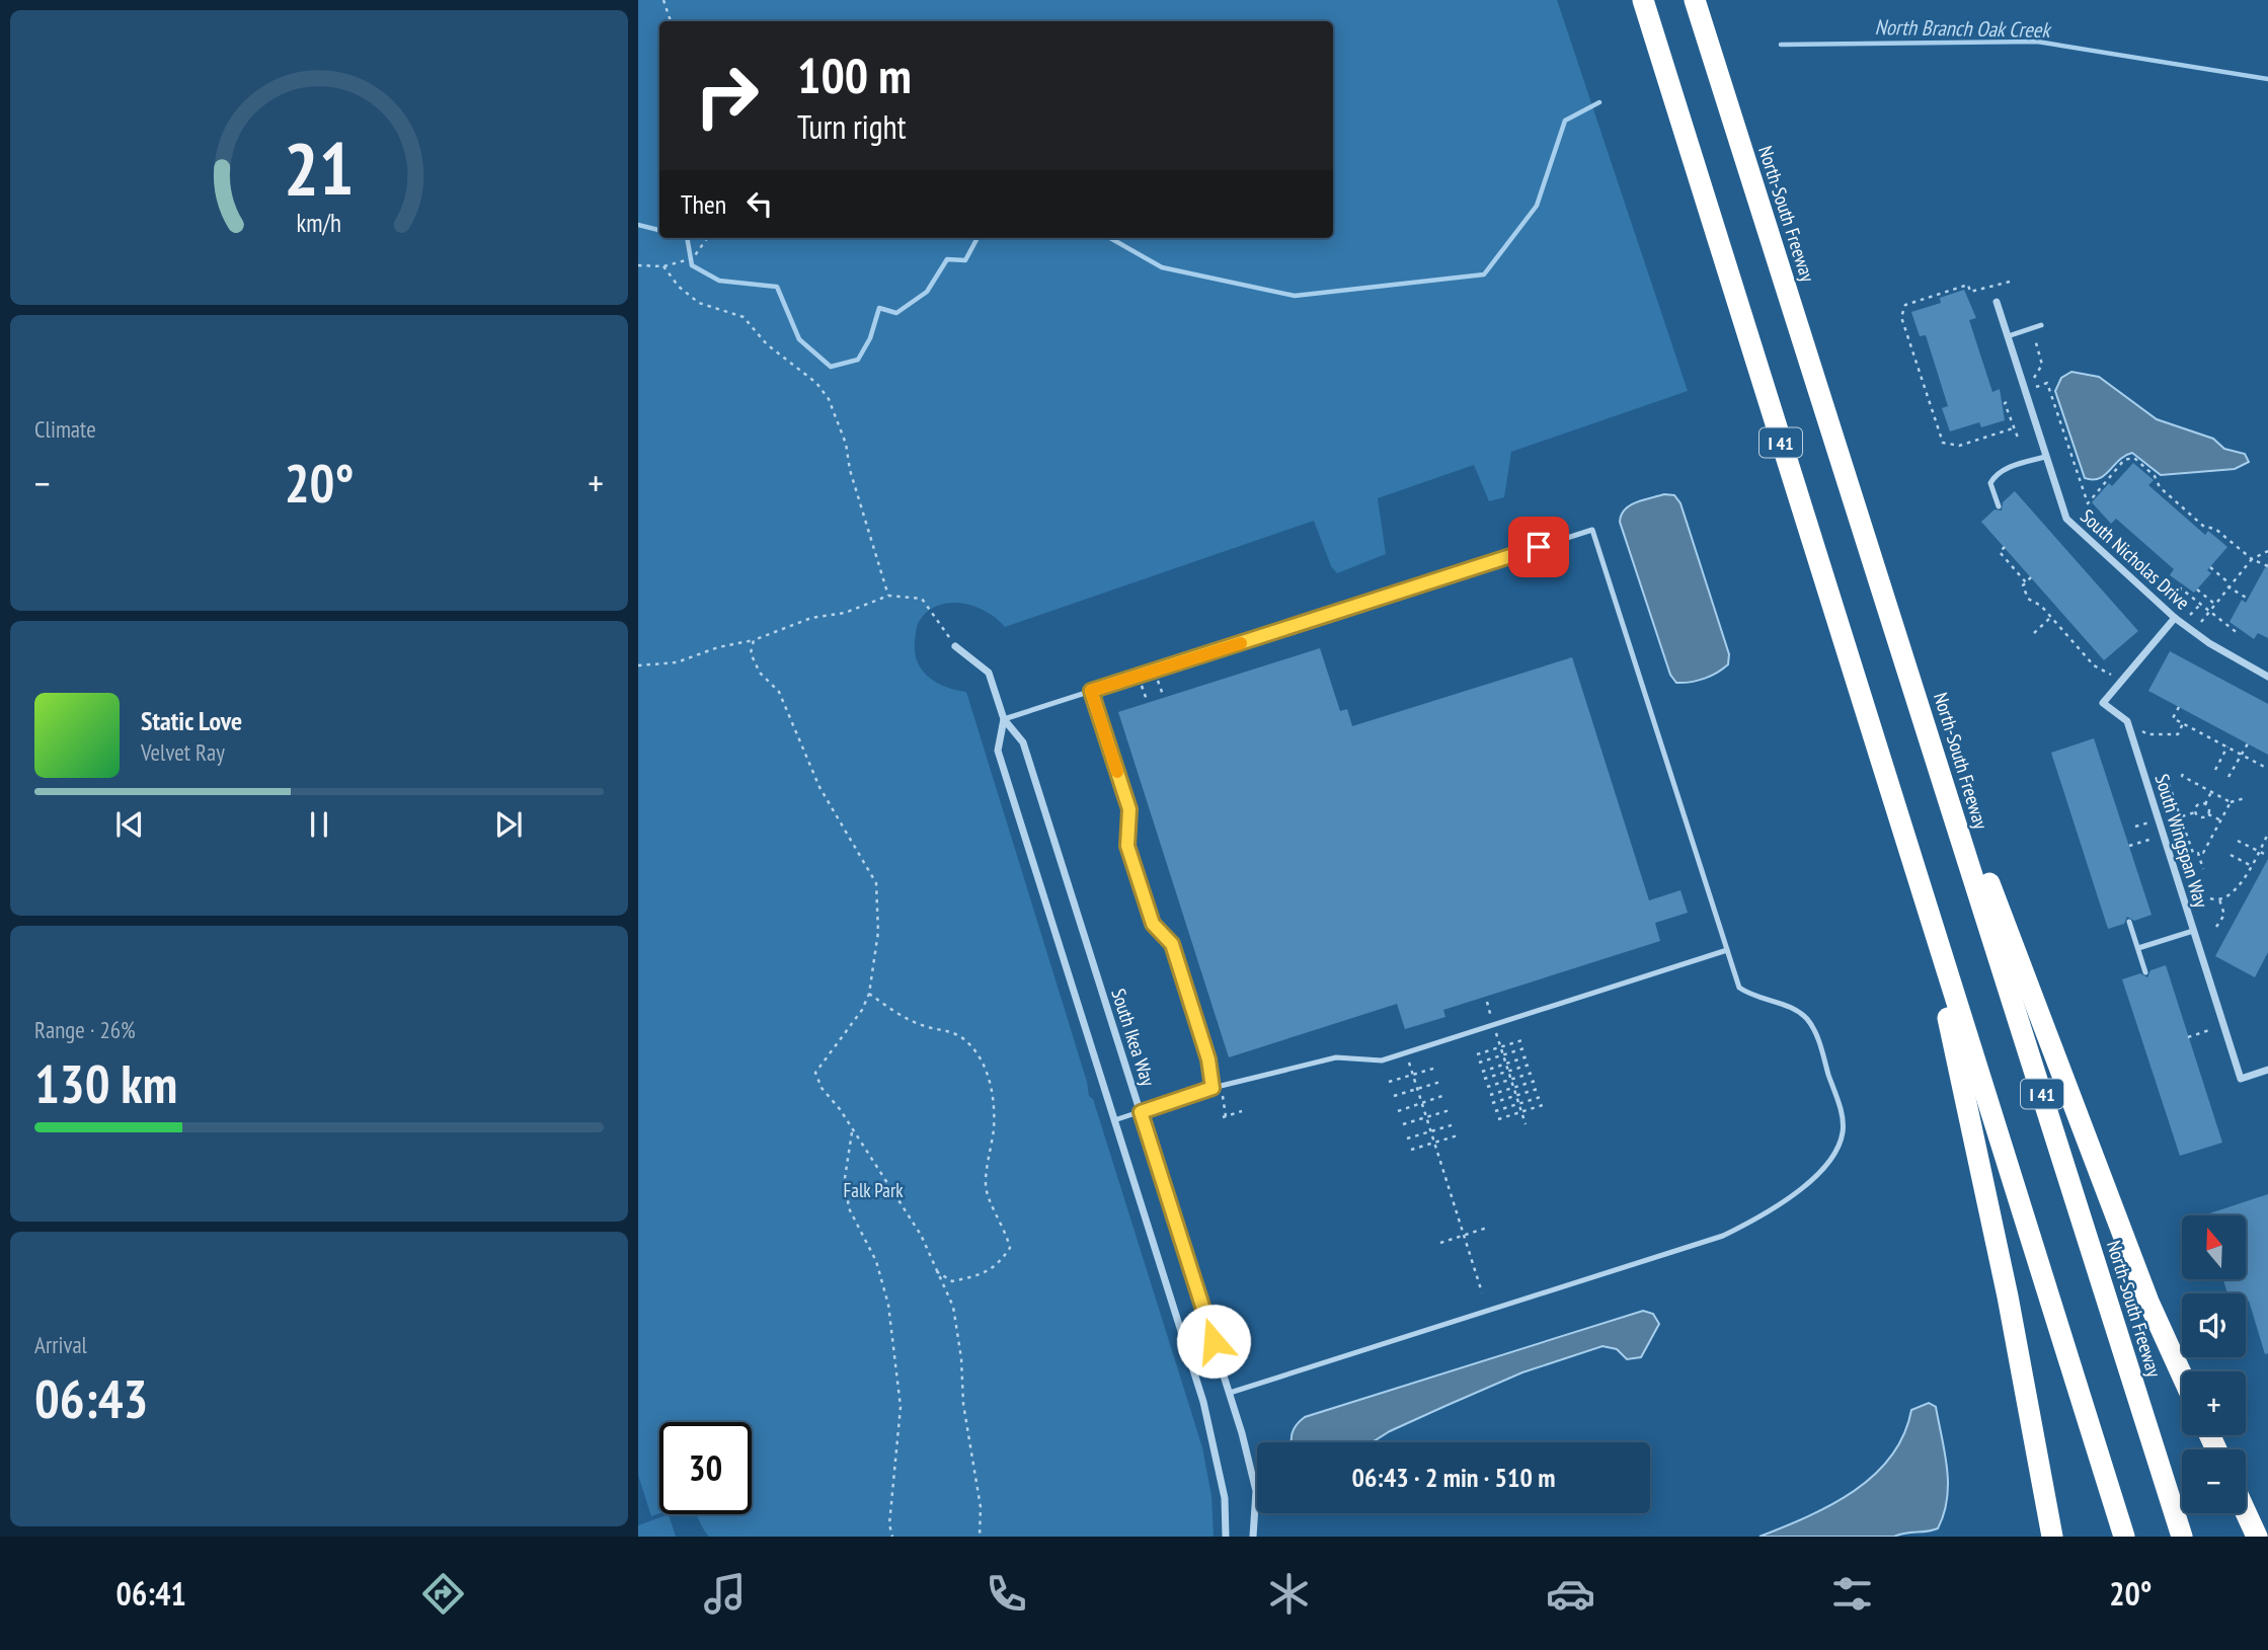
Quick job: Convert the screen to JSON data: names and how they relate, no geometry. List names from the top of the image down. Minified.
{"streets":{"highway":["North-South Freeway","I 41"],"street":["South Nicholas Drive","South Wingspan Way","South Ikea Way"]},"crossings":[["South Nicholas Drive","South Wingspan Way"]],"water":["North Branch Oak Creek"],"parks":["Falk Park"],"north":"top","page":{"turn":["100 m","Turn right"],"then":"Then","tile":["Climate",["Range · 26%","130 km"],["Arrival","06:43"]],"heat":["−","20°","+"],"song":["Static Love","Velvet Ray"],"map_buttons":["+","−"],"limit":"30","trip":"06:43 · 2 min · 510 m","tabs":["06:41","20°"],"gauge":["21","km/h"]}}
